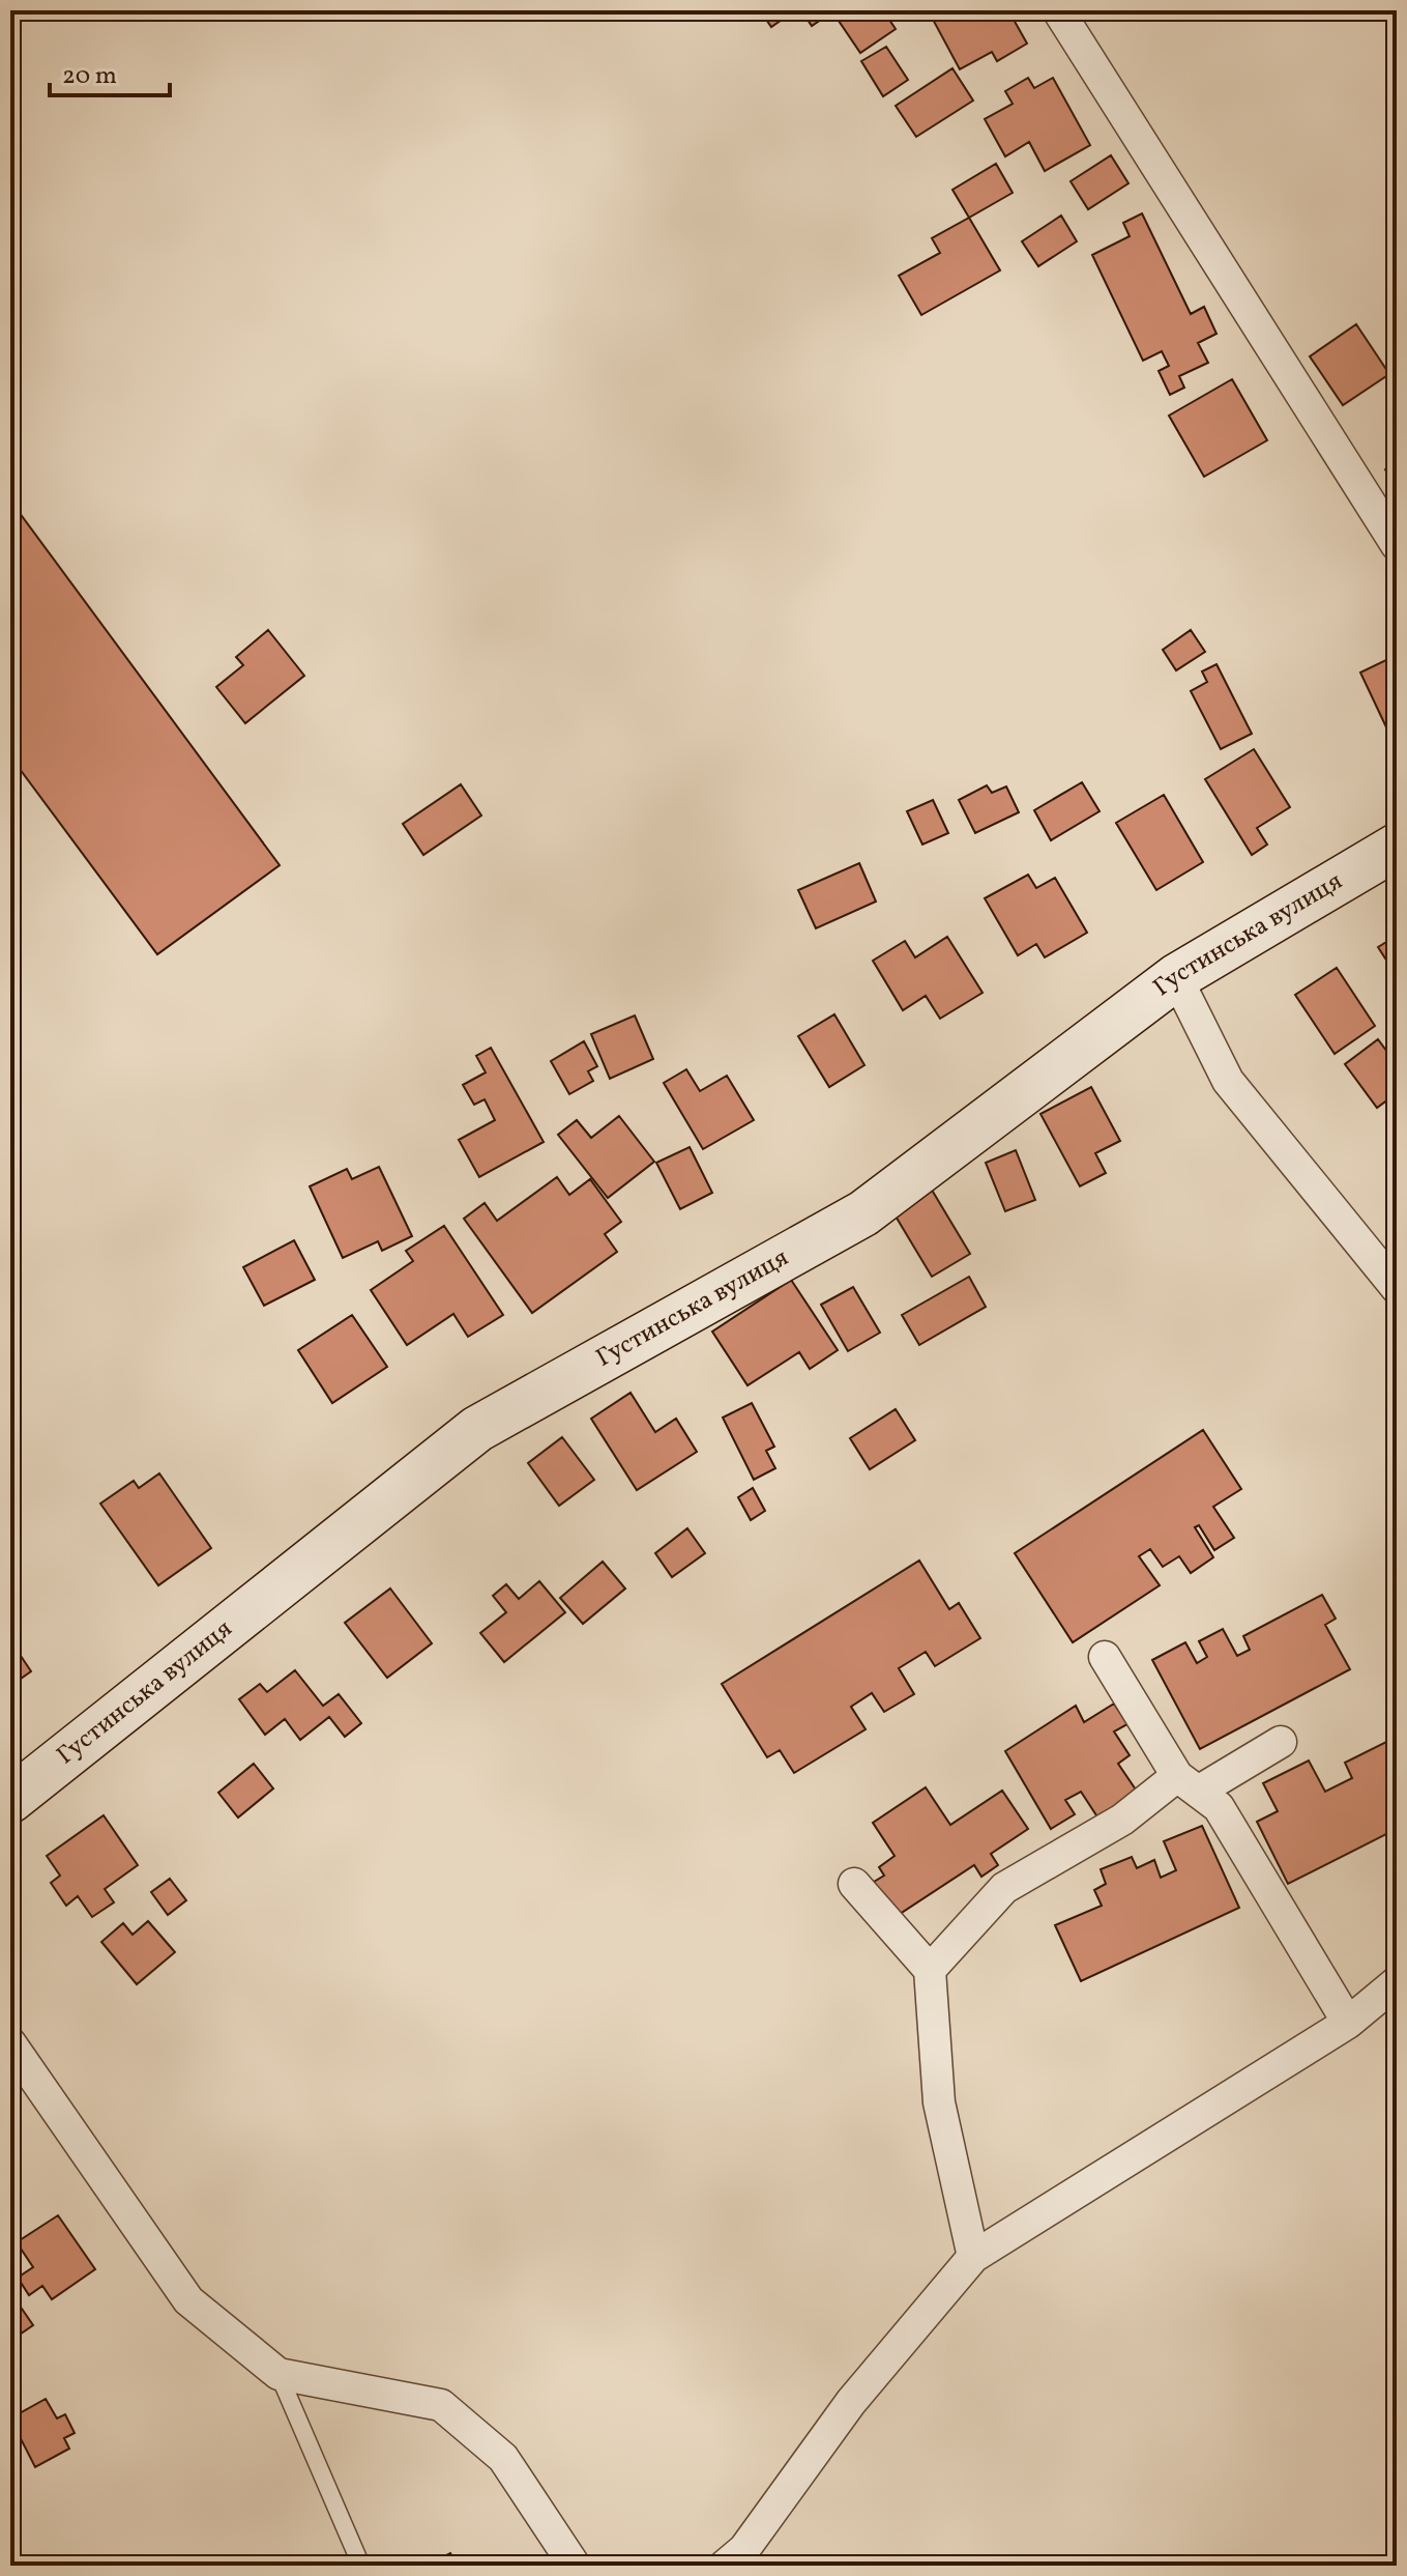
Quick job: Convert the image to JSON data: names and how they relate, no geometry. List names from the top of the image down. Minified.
{"streets":{"main road":["Густинська вулиця"]},"scale_bar":"20 m"}
